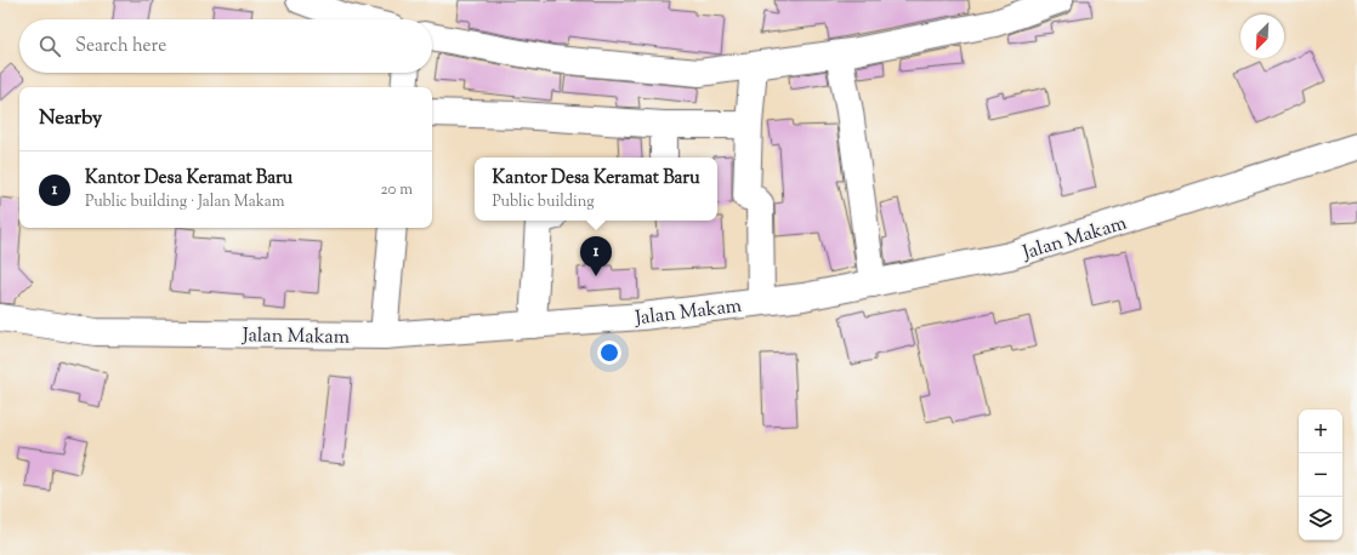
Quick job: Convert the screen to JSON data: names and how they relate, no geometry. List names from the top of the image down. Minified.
{"streets":{"street":["Jalan Makam"]},"north":"bottom left","page":{"search":"Search here","heading":"Nearby","list":[{"mark":"1","name":"Kantor Desa Keramat Baru","note":"Public building · Jalan Makam","value":"20 m"}],"popup":["Kantor Desa Keramat Baru","Public building"],"pins":"1","map_buttons":["+","−"]}}
